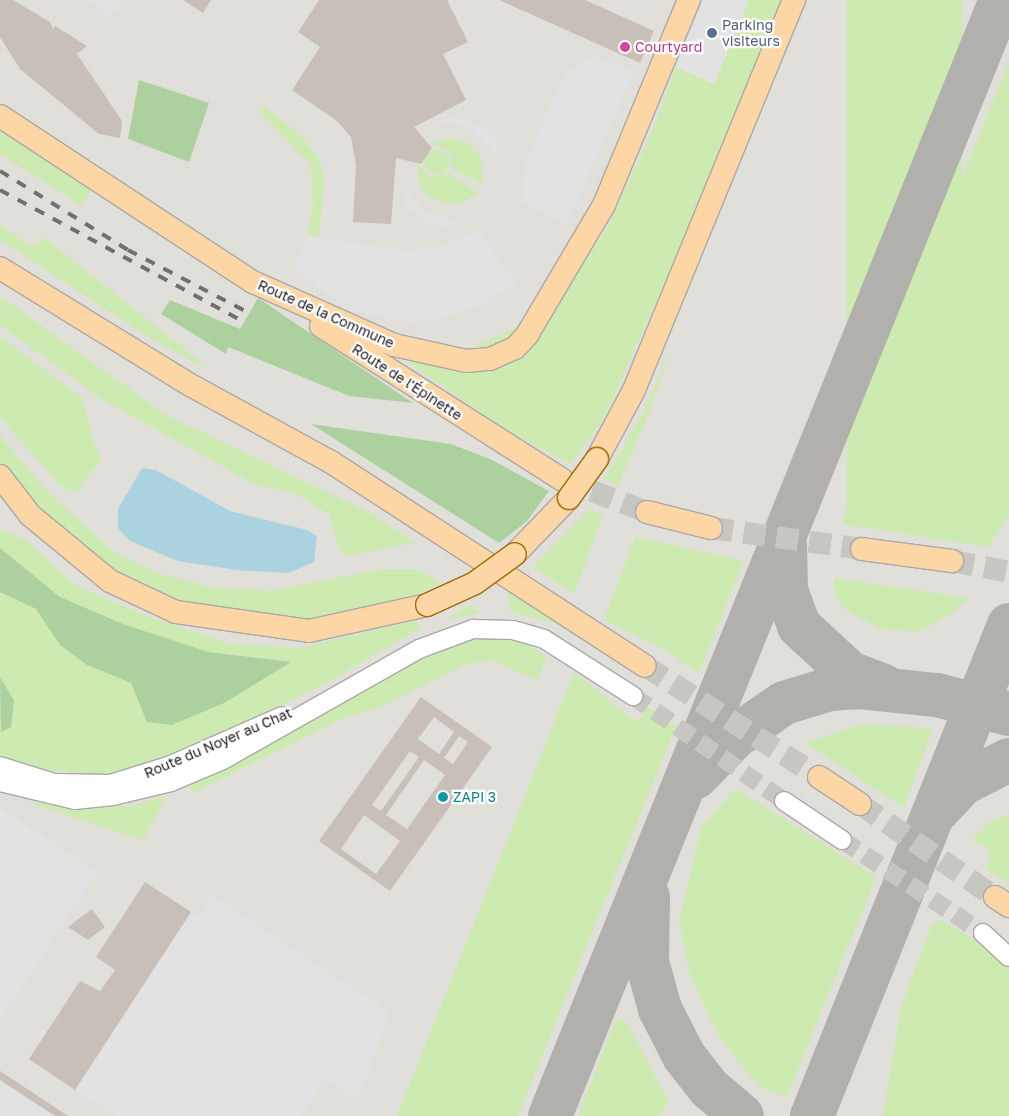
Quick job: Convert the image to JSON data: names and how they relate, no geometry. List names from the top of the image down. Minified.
{"streets":{"main road":["Route de la Commune","Route de l'Épinette"],"street":["Route du Noyer au Chat"]},"crossings":[["Route de la Commune","Route de l'Épinette"]],"places":["Parking visiteurs","Courtyard","ZAPI 3"]}
